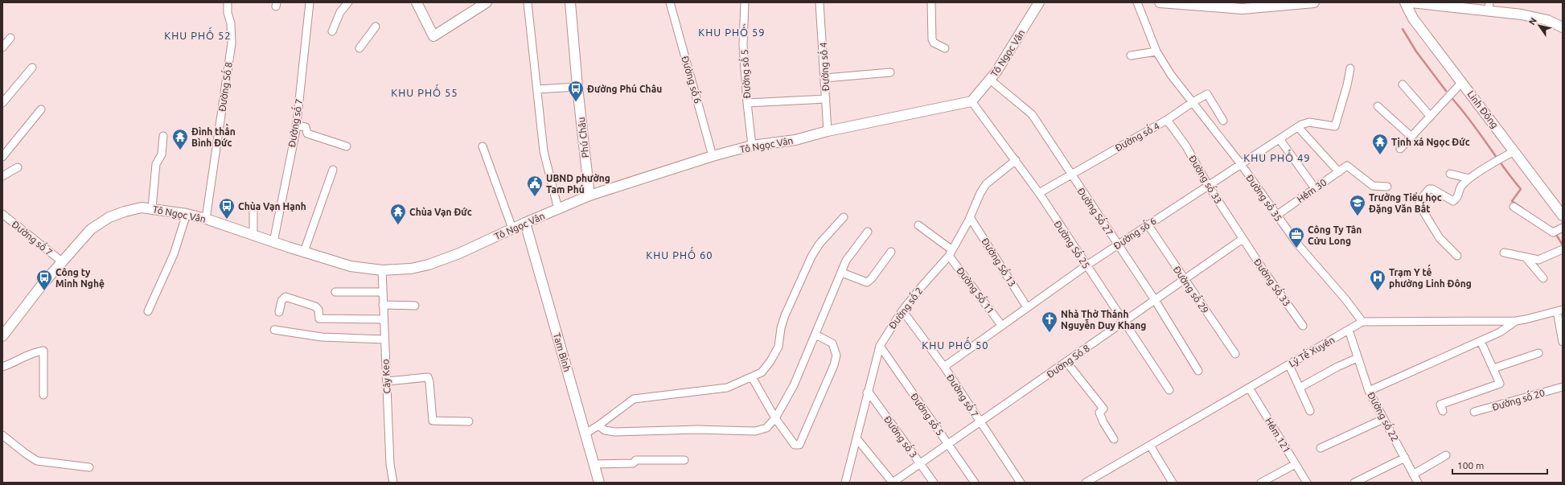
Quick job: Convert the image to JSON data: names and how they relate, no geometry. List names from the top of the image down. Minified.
{"streets":{"main road":["Tô Ngọc Vân","Linh Đông","Phú Châu","Tam Bình"],"street":["Đường số 4","Đường số 5","Đường số 6","Đường Số 8","Đường số 7","Đường số 33","Hẻm 30","Đường số 35","Đường Số 27","Đường Số 25","Đường Số 13","Đường Số 33","Đường số 29","Đường Số 11","Đường số 2","Lý Tế Xuyên","Đường Só 8","Cây Keo","Đường số 20","Đường số 22","Hẻm 121","Đường số 3"]},"crossings":[["Tô Ngọc Vân","Đường số 4"],["Tô Ngọc Vân","Đường số 5"],["Tô Ngọc Vân","Đường số 6"],["Tô Ngọc Vân","Đường Số 8"],["Tô Ngọc Vân","Đường số 7"],["Tô Ngọc Vân","Phú Châu"],["Tô Ngọc Vân","Đường Số 27"],["Tô Ngọc Vân","Đường Số 25"],["Tô Ngọc Vân","Tam Bình"],["Tô Ngọc Vân","Cây Keo"],["Đường số 4","Đường số 33"],["Đường số 4","Đường số 35"],["Đường số 4","Đường Số 27"],["Đường số 4","Đường Số 25"],["Đường số 5","Đường số 2"],["Đường số 5","Đường Só 8"],["Đường số 6","Đường số 7"],["Đường số 6","Đường số 33"],["Đường số 6","Đường số 35"],["Đường số 6","Đường Số 27"],["Đường số 6","Đường Số 25"],["Đường số 6","Đường Số 13"],["Đường số 6","Đường số 29"],["Đường số 6","Đường Số 11"],["Đường số 7","Đường số 2"],["Đường số 7","Đường Só 8"],["Đường số 33","Đường Số 33"],["Đường số 33","Đường Só 8"],["Hẻm 30","Đường số 35"],["Đường số 35","Lý Tế Xuyên"],["Đường Số 27","Đường Só 8"],["Đường Số 25","Đường số 2"],["Đường Số 25","Đường Só 8"],["Đường Số 13","Đường số 2"],["Đường Số 33","Đường Só 8"],["Đường số 29","Đường Só 8"],["Đường Số 11","Đường số 2"],["Đường số 2","Đường số 3"],["Lý Tế Xuyên","Đường số 22"],["Lý Tế Xuyên","Hẻm 121"],["Đường Só 8","Đường số 3"]],"districts":["KHU PHỐ 59","KHU PHỐ 52","KHU PHỐ 55","KHU PHỐ 49","KHU PHỐ 60","KHU PHỐ 50"],"places":{"bus stop":["Đường Phú Châu","Chùa Vạn Hạnh","Công ty Minh Nghệ"],"temple":["Đình thần Bình Đức","Tịnh xá Ngọc Đức","Chùa Vạn Đức"],"public building":["UBND phường Tam Phú"],"school or university":["Trường Tiểu học Đặng Văn Bất"],"office":["Công Ty Tân Cửu Long"],"hospital":["Trạm Y tế phường Linh Đông"],"church":["Nhà Thờ Thánh Nguyễn Duy Khang"]},"scale_bar":"100 m","north":"top left"}
